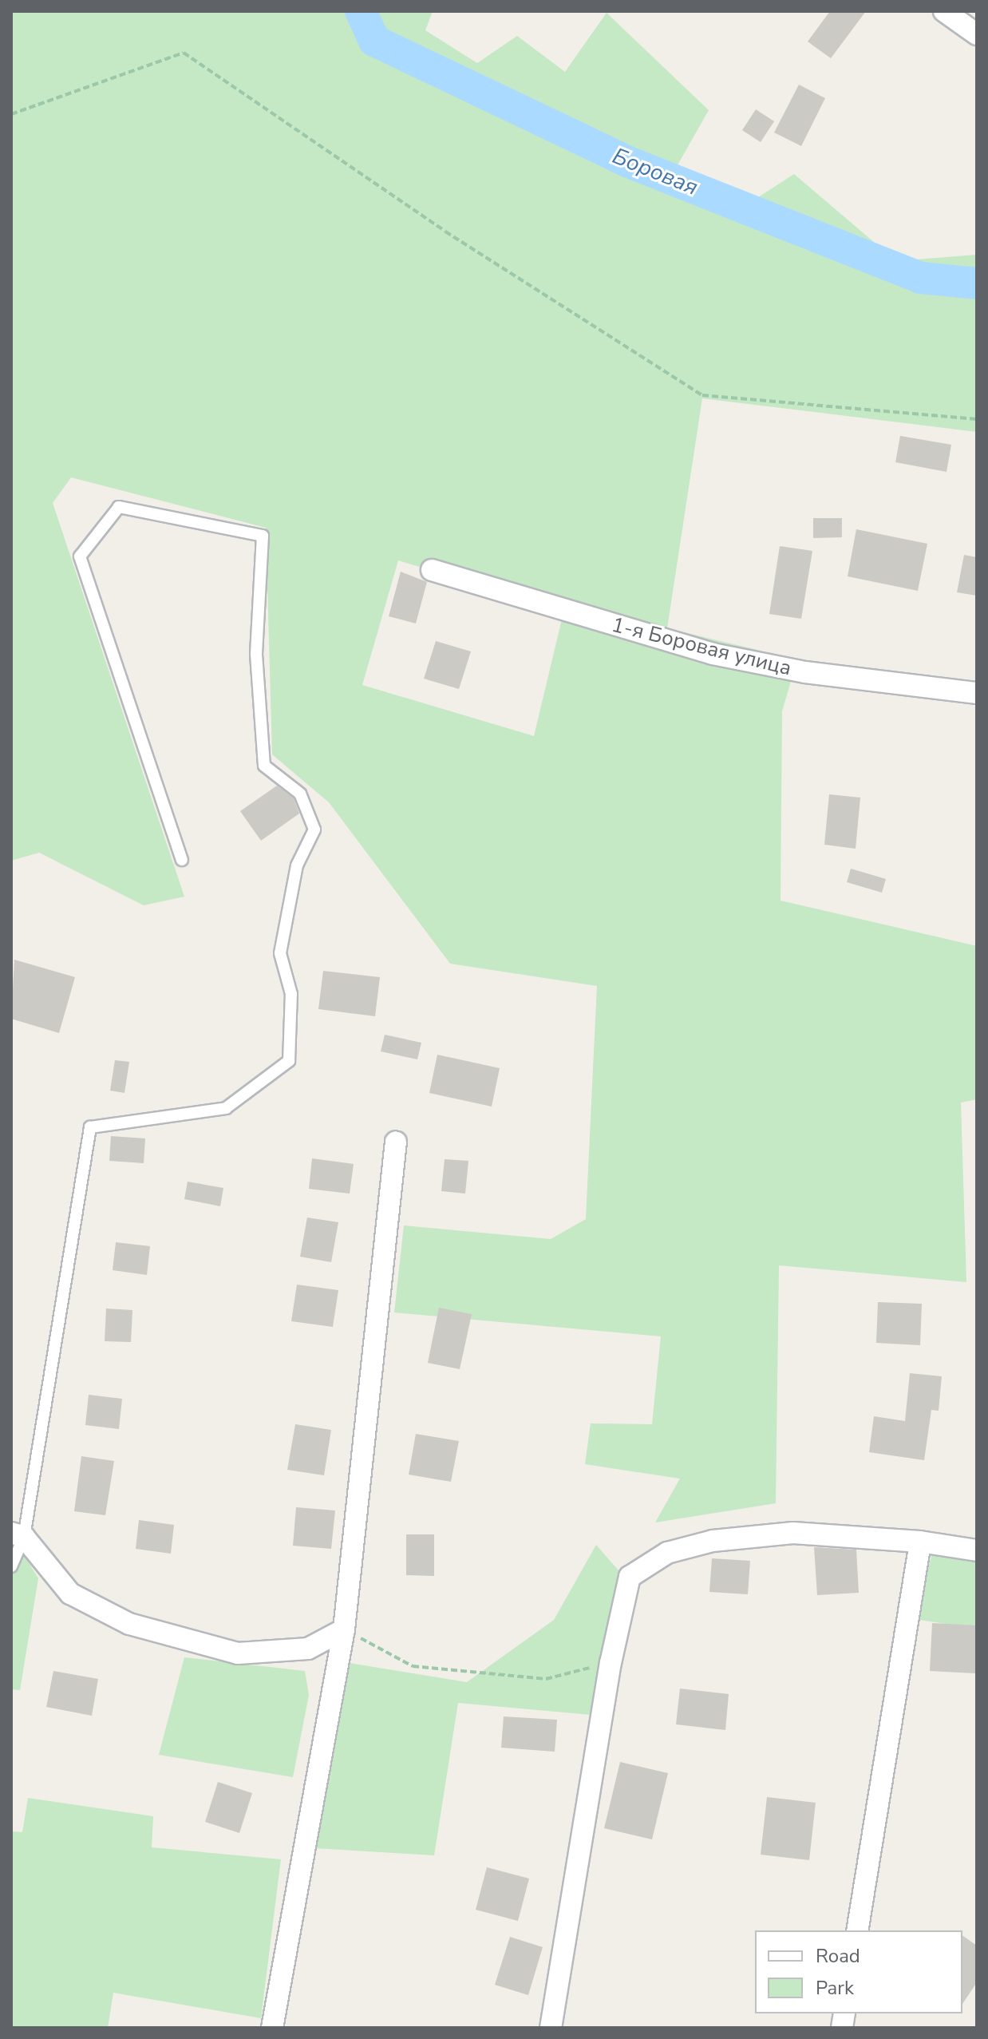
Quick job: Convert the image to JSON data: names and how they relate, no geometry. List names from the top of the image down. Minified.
{"streets":{"street":["1-я Боровая улица"]},"water":["Боровая"],"legend":["Road","Park"]}
